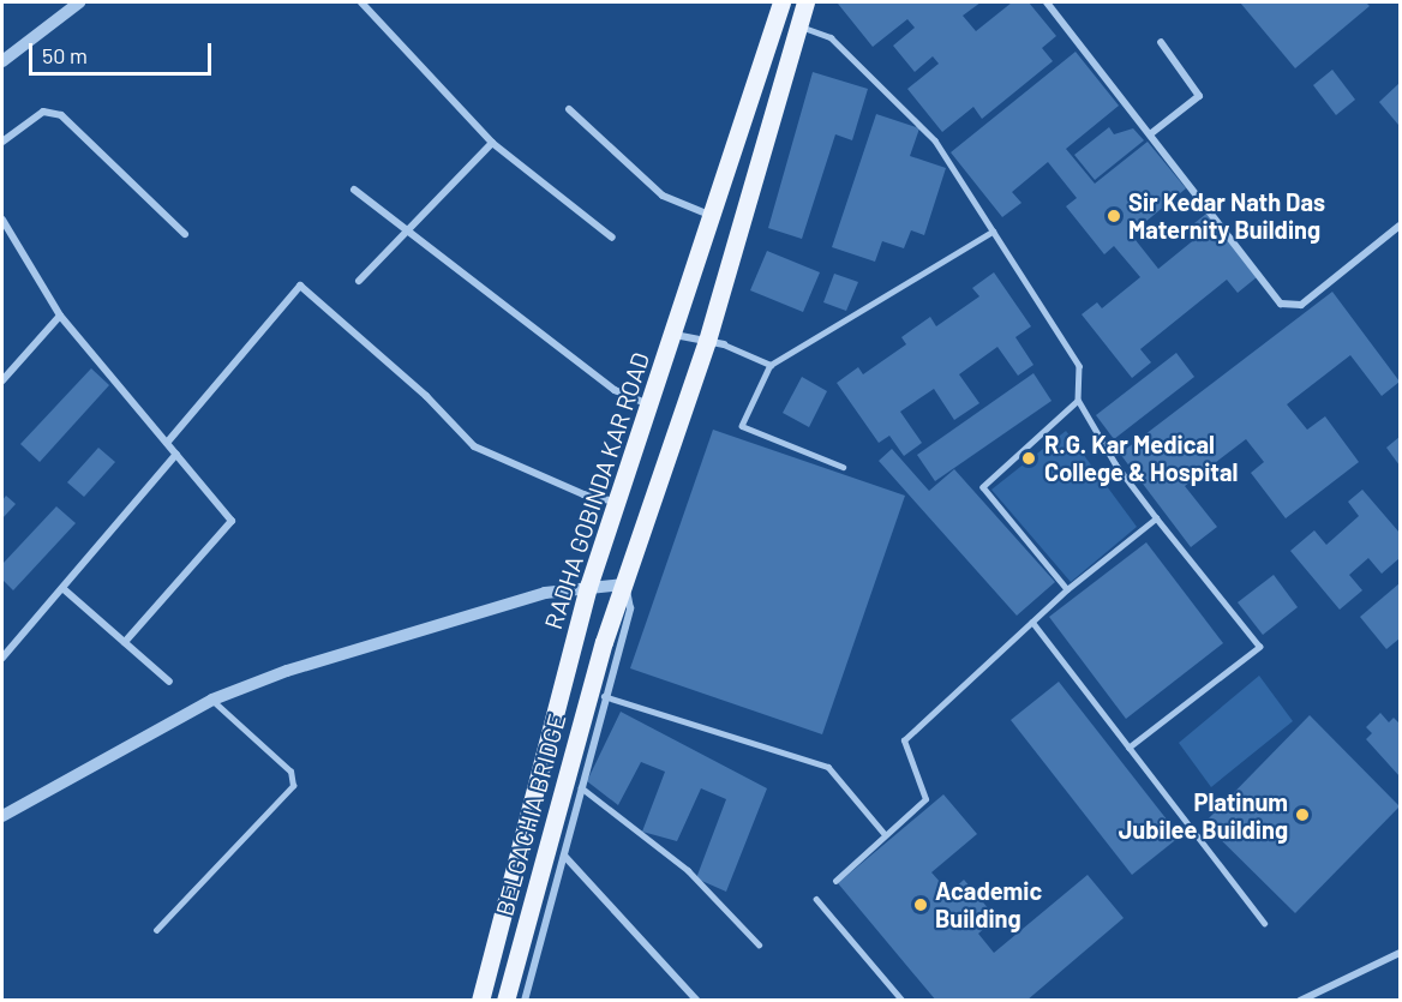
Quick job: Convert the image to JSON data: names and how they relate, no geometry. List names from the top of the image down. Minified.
{"streets":{"main road":["RADHA GOBINDA KAR ROAD","BELGACHIA BRIDGE"]},"places":["Sir Kedar Nath Das Maternity Building","R.G. Kar Medical College & Hospital","Platinum Jubilee Building","Academic Building"],"scale_bar":"50 m"}
